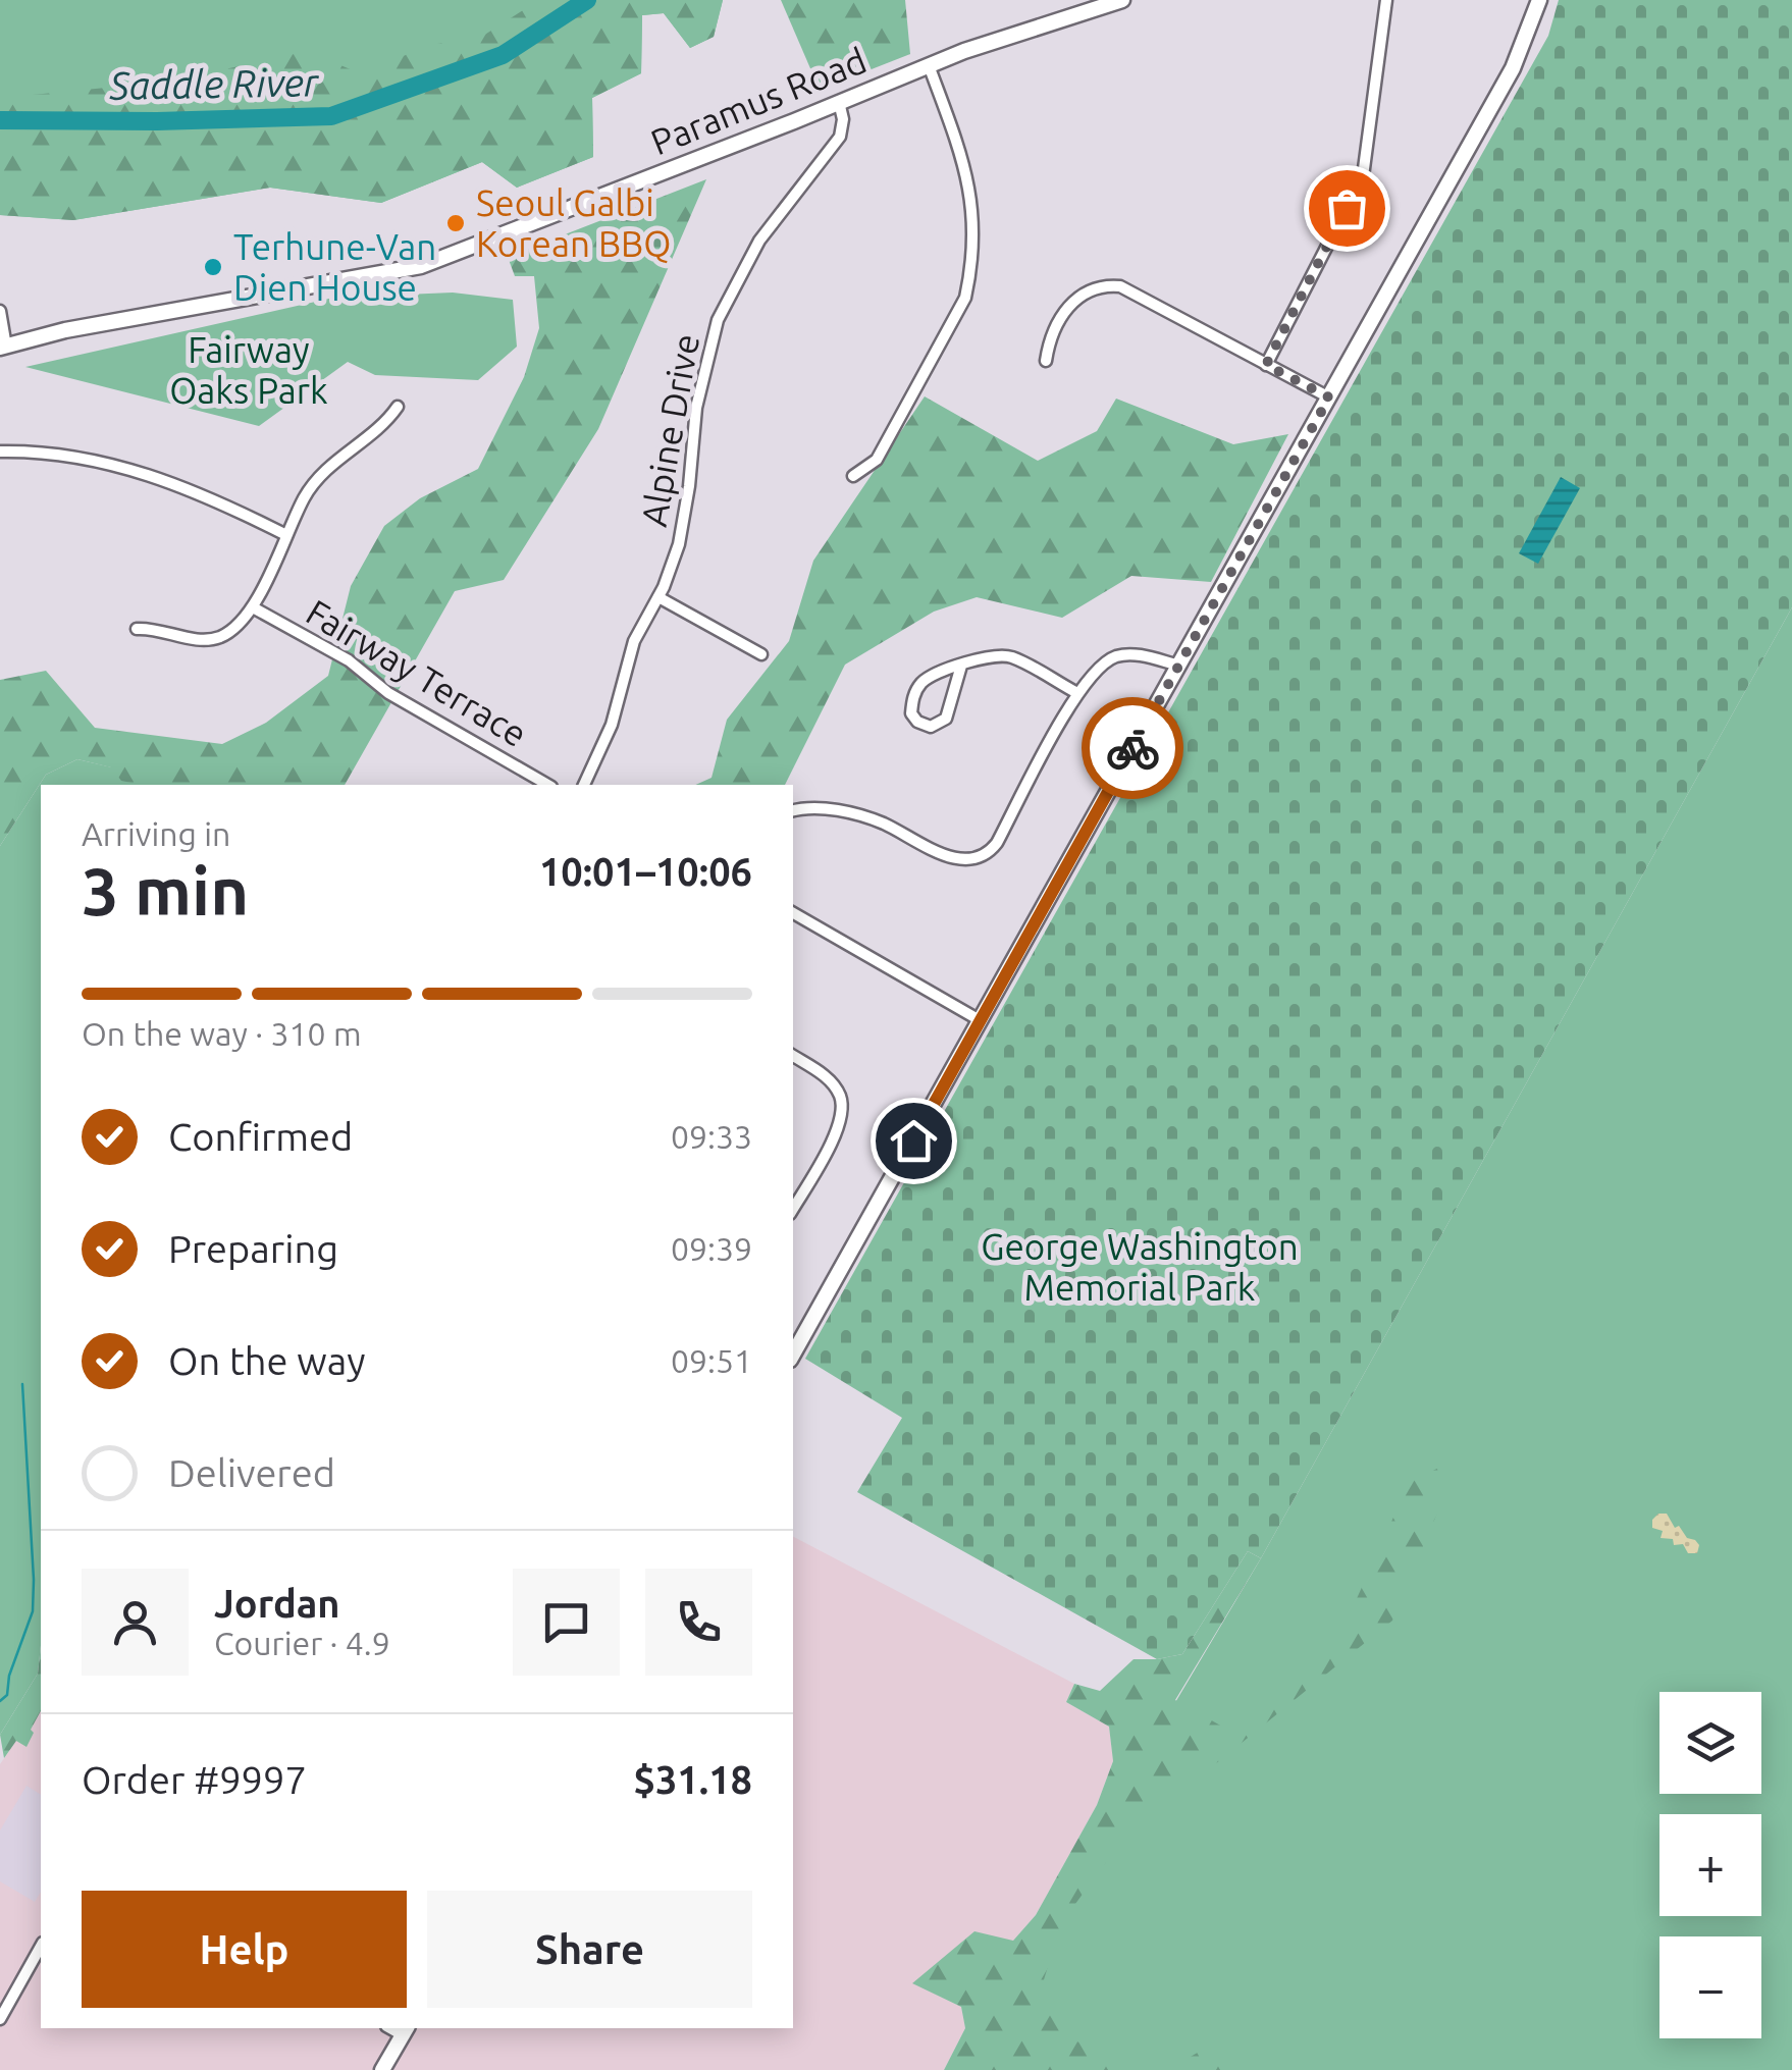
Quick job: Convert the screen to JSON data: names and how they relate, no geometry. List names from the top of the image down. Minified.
{"streets":{"main road":["Paramus Road"],"street":["Alpine Drive","Fairway Terrace"]},"crossings":[["Paramus Road","Alpine Drive"]],"water":["Saddle River"],"parks":["Fairway Oaks Park","George Washington Memorial Park"],"places":["Seoul Galbi Korean BBQ","Terhune-Van Dien House"],"page":{"heading":["3 min","Arriving in","10:01–10:06"],"panel":["Jordan","Courier · 4.9","Order #9997","$31.18"],"bar":"On the way · 310 m","list":[["Confirmed","09:33"],["Preparing","09:39"],["On the way","09:51"],"Delivered"],"map_buttons":["+","−"],"buttons":["Help","Share"]}}
